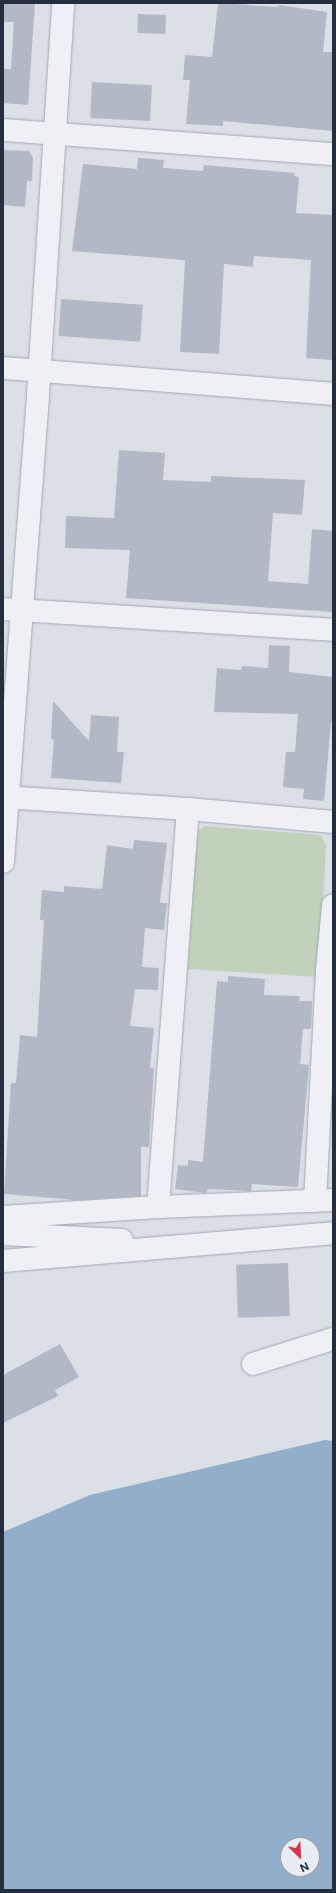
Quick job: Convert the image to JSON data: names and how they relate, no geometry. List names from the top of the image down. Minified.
{"north":"bottom right"}
